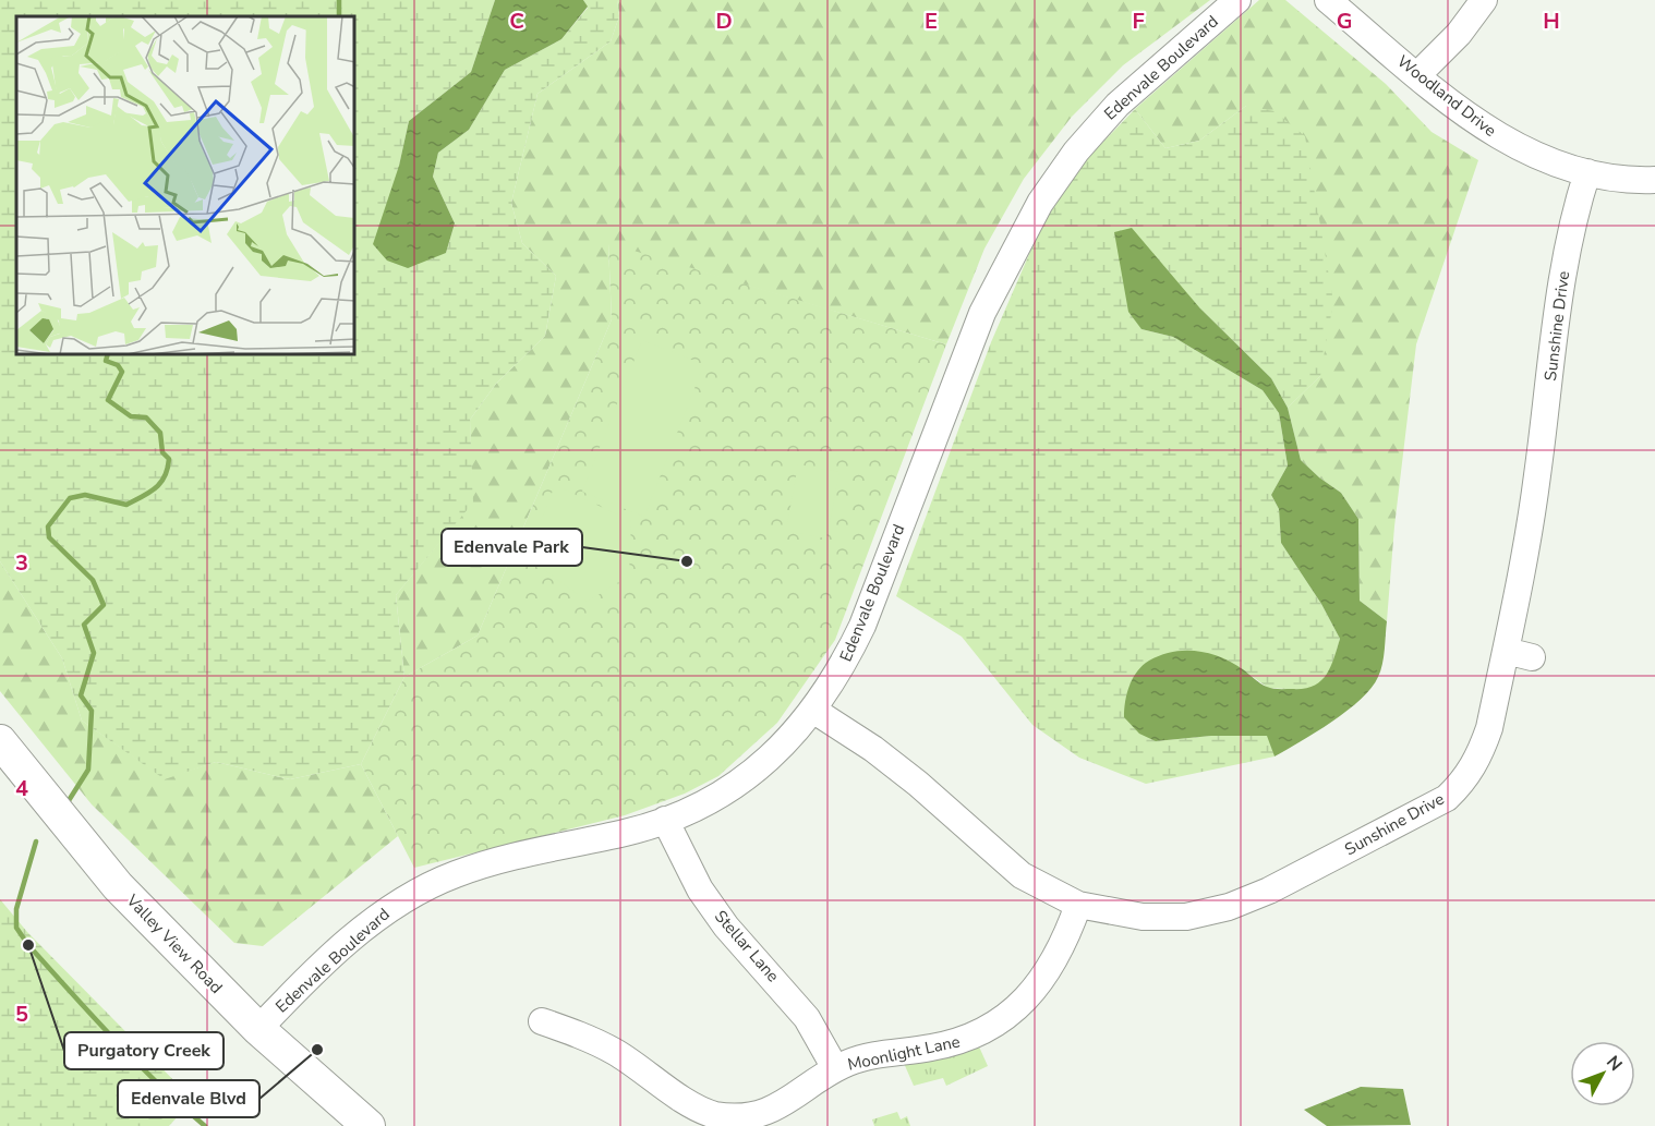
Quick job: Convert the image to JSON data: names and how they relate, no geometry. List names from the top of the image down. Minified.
{"streets":{"main road":["Valley View Road"],"street":["Edenvale Boulevard","Woodland Drive","Sunshine Drive","Stellar Lane","Moonlight Lane"]},"crossings":[["Edenvale Boulevard","Sunshine Drive"],["Edenvale Boulevard","Valley View Road"],["Edenvale Boulevard","Stellar Lane"],["Woodland Drive","Sunshine Drive"],["Sunshine Drive","Moonlight Lane"],["Stellar Lane","Moonlight Lane"]],"places":["Edenvale Park","Purgatory Creek","Edenvale Blvd"],"north":"top right","grid":{"columns":["C","D","E","F","G","H"],"rows":["3","4","5"]}}
